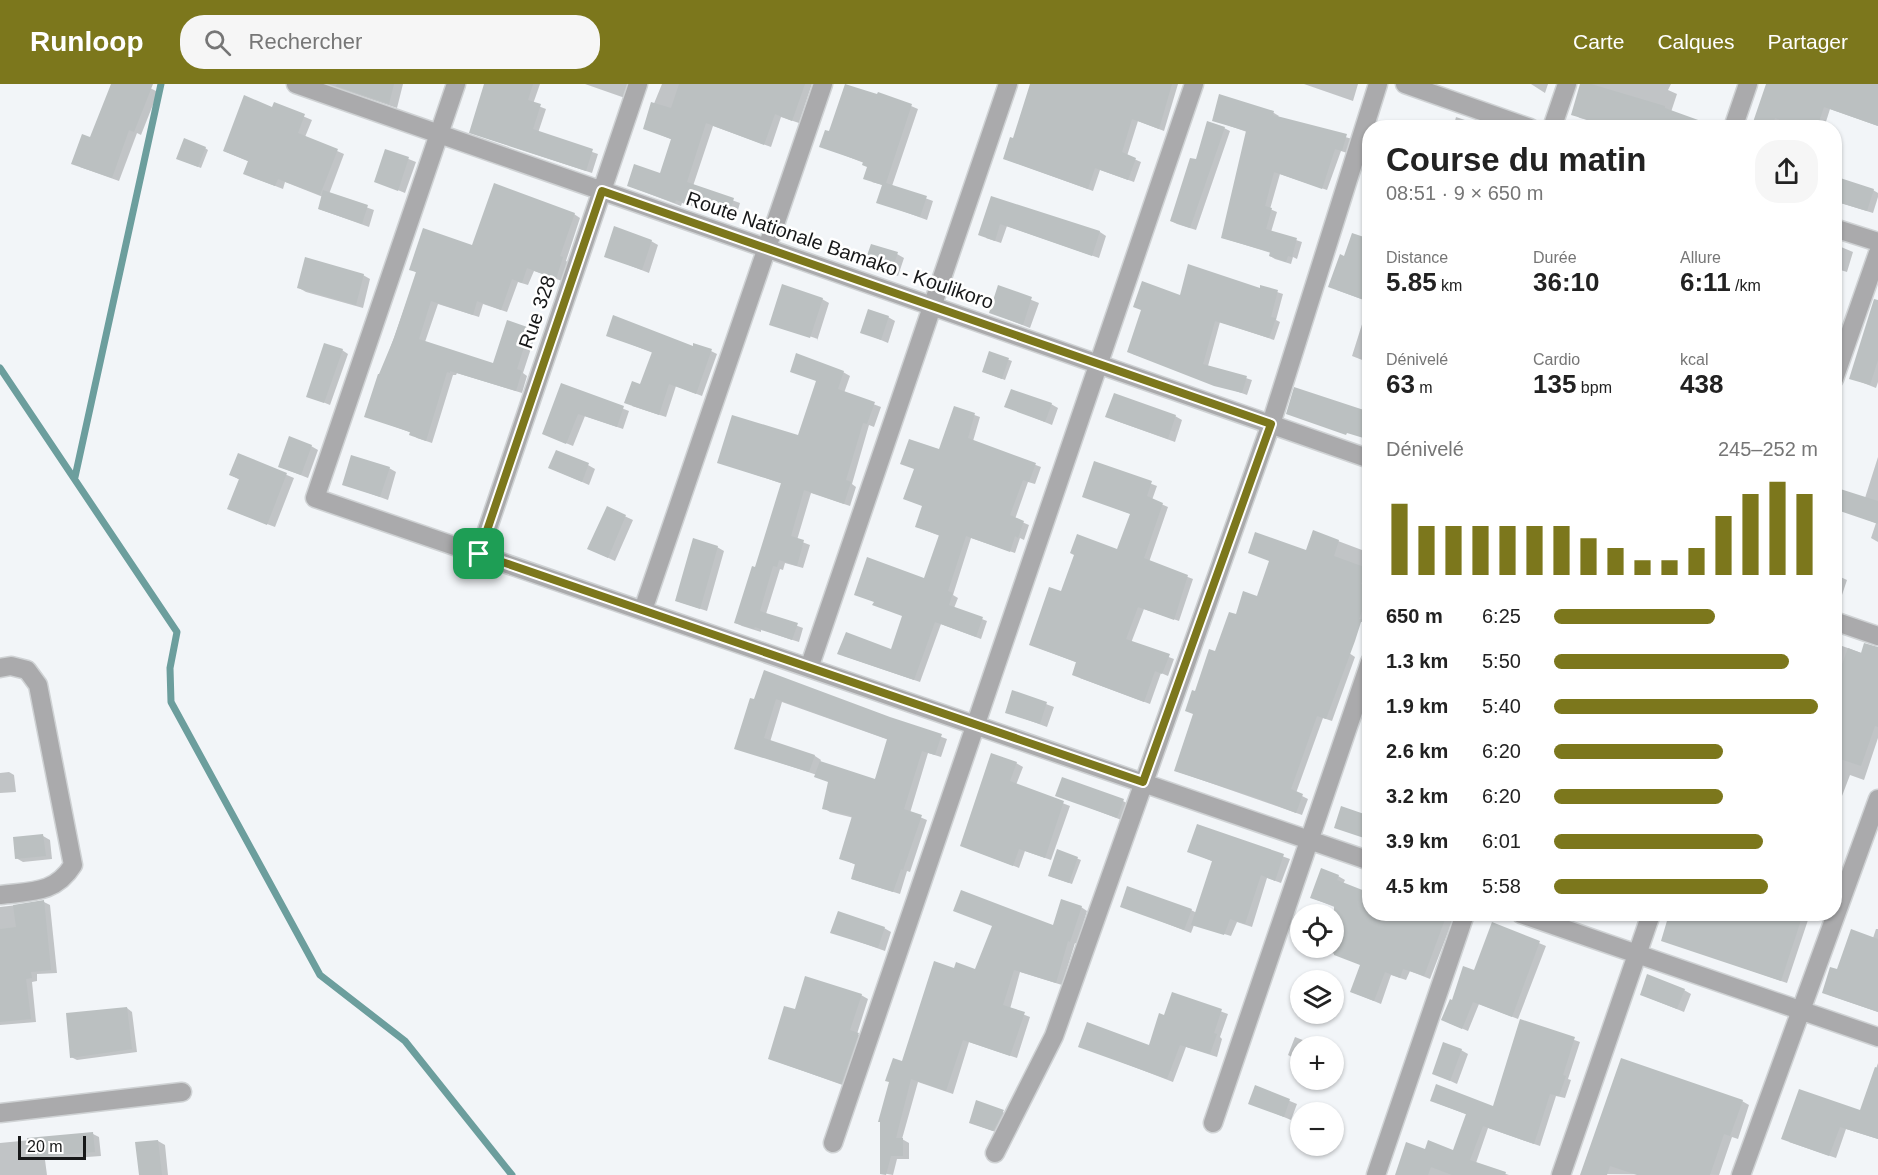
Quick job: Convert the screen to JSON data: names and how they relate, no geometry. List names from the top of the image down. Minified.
{"streets":{"street":["Route Nationale Bamako - Koulikoro","Rue 328"]},"crossings":[["Route Nationale Bamako - Koulikoro","Rue 328"]],"scale_bar":"20 m","page":{"header":"Runloop","search":"Rechercher","nav":["Carte","Calques","Partager"],"heading":["Course du matin","08:51 · 9 × 650 m"],"stats":[["Distance","5.85 km"],["Durée","36:10"],["Allure","6:11 /km"],["Dénivelé","63 m"],["Cardio","135 bpm"],["kcal","438"]],"chart":["Dénivelé","245–252 m"],"list":[{"name":"650 m","note":"6:25"},{"name":"1.3 km","note":"5:50"},{"name":"1.9 km","note":"5:40"},{"name":"2.6 km","note":"6:20"},{"name":"3.2 km","note":"6:20"},{"name":"3.9 km","note":"6:01"},{"name":"4.5 km","note":"5:58"}],"map_buttons":["+","−"],"scale":"20 m"}}
